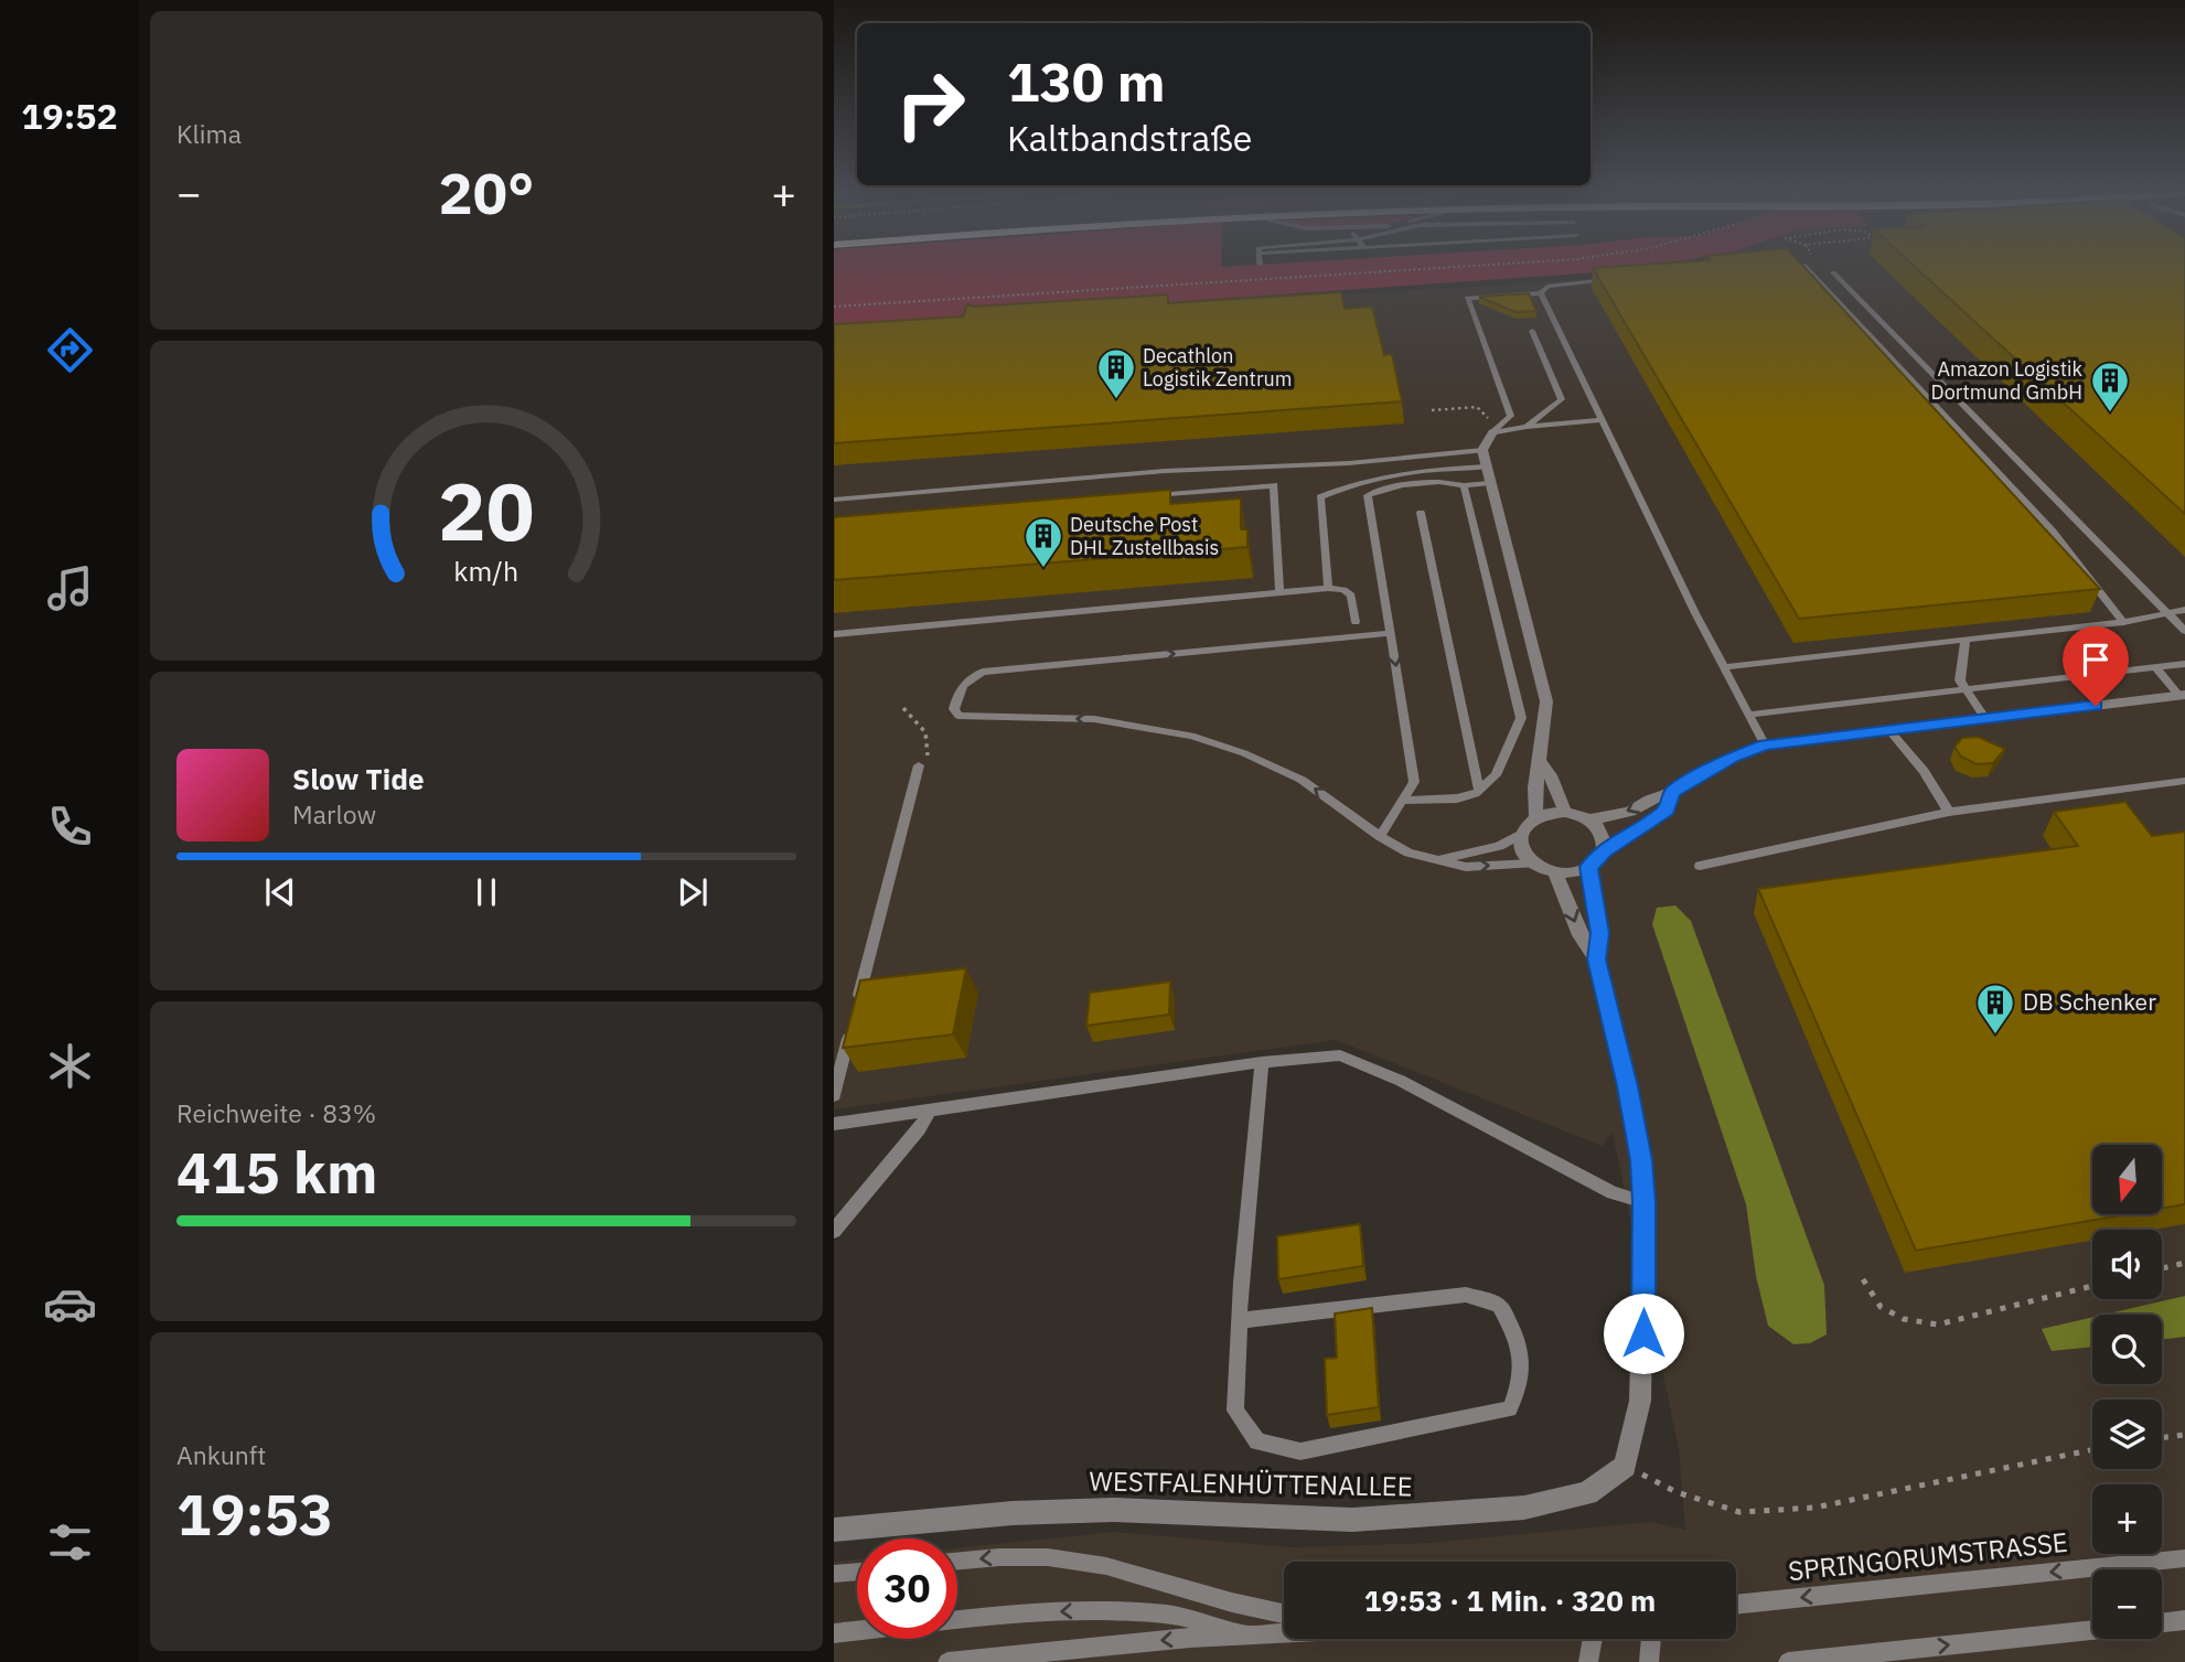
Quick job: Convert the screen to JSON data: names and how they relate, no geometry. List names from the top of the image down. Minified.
{"streets":{"street":["WESTFALENHÜTTENALLEE"],"lane":["SPRINGORUMSTRASSE"]},"places":{"building":["Decathlon Logistik Zentrum","Amazon Logistik Dortmund GmbH","Deutsche Post DHL Zustellbasis","DB Schenker"]},"north":"bottom","page":{"tabs":"19:52","tile":["Klima",["Reichweite · 83%","415 km"],["Ankunft","19:53"]],"turn":["130 m","Kaltbandstraße"],"heat":["−","20°","+"],"song":["Slow Tide","Marlow"],"map_buttons":["+","−"],"limit":"30","trip":"19:53 · 1 Min. · 320 m","gauge":["20","km/h"]}}
